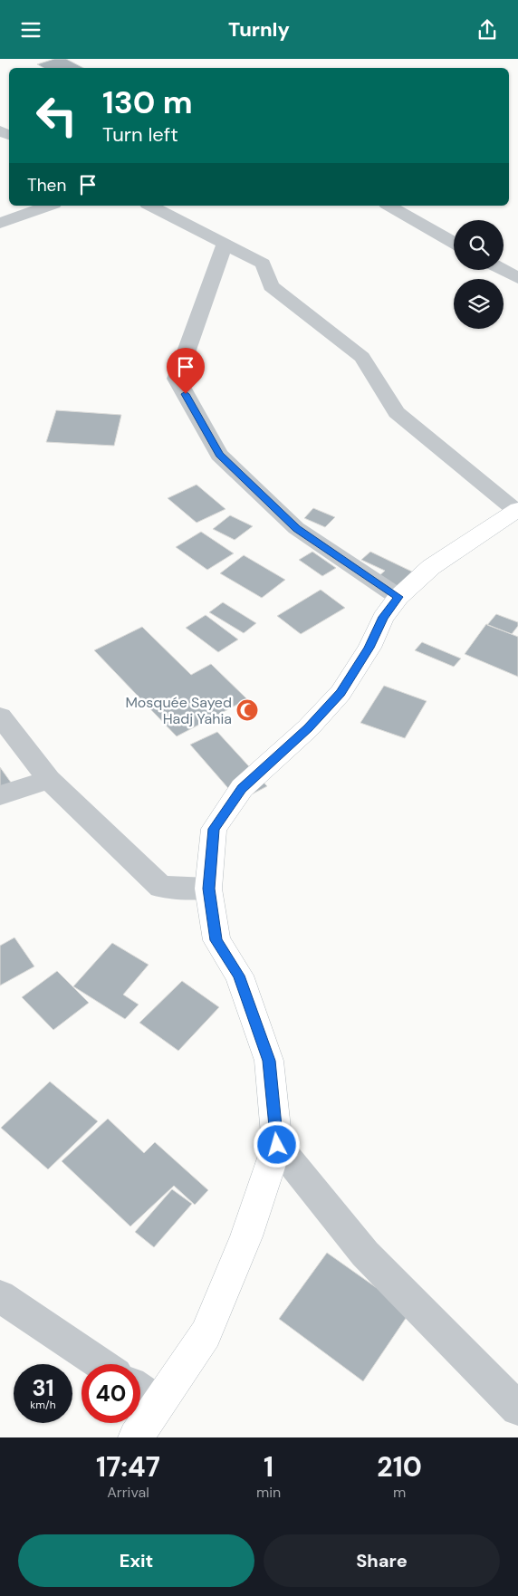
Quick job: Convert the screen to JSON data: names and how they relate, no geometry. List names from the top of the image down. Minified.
{"places":{"mosque":["Mosquée Sayed Hadj Yahia"]},"page":{"header":"Turnly","turn":["130 m","Turn left"],"then":"Then","speed":"31 km/h","limit":"40","eta":["17:47","Arrival","1","min","210","m"],"buttons":["Exit","Share"]}}
